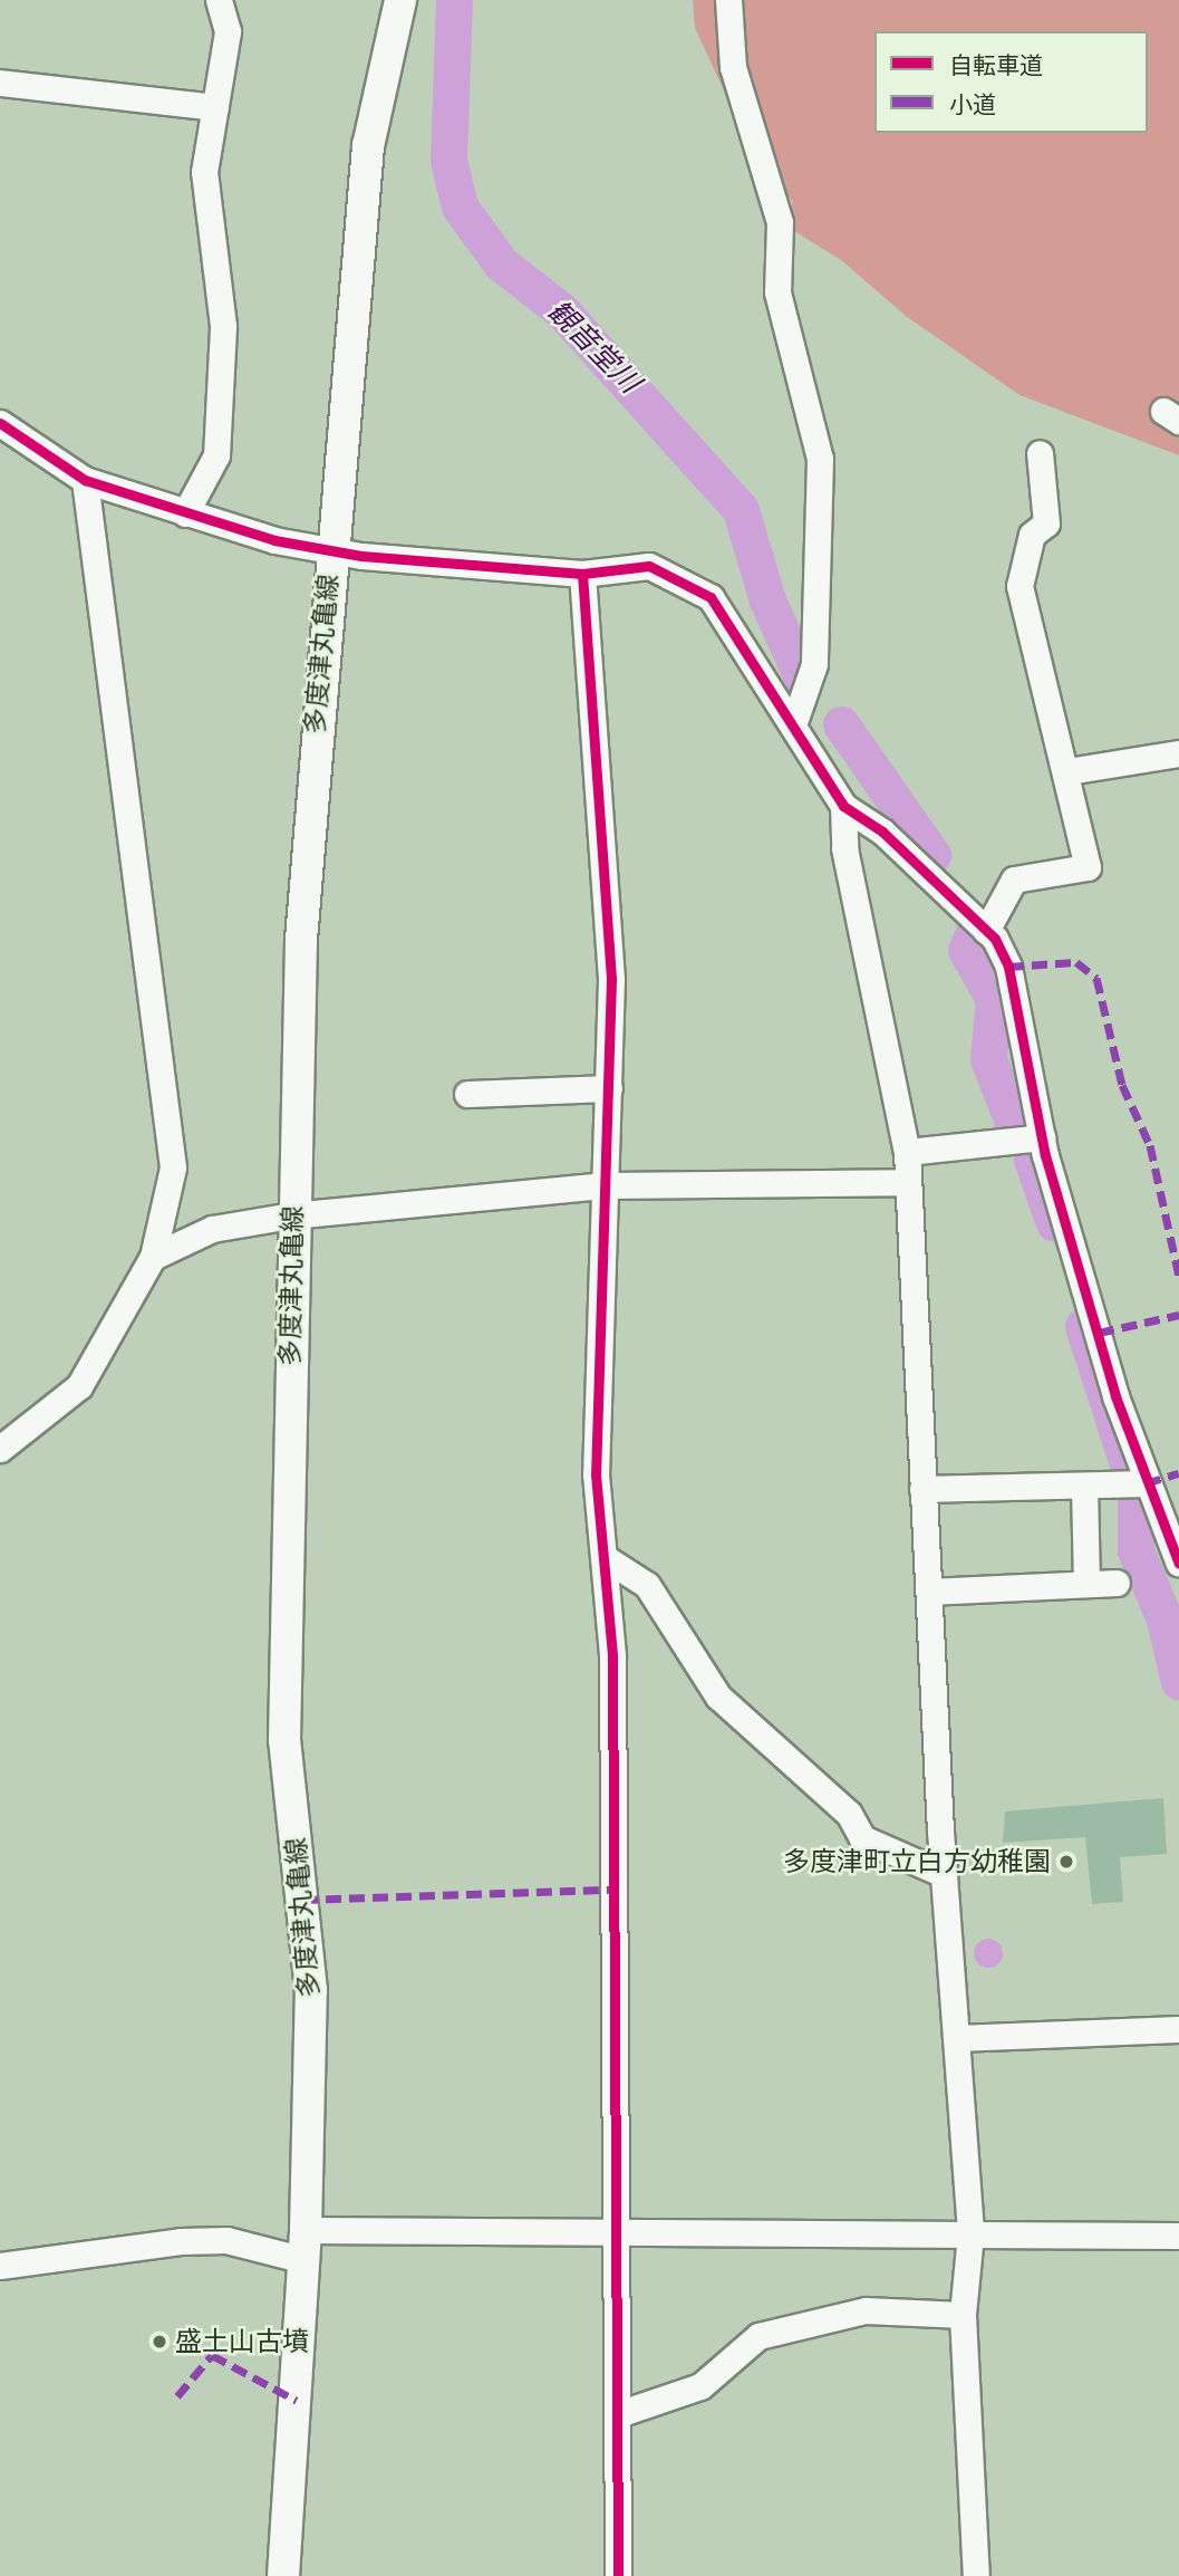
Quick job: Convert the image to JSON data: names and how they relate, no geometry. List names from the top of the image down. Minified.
{"streets":{"main road":["多度津丸亀線"]},"water":["観音堂川"],"places":["多度津町立白方幼稚園","盛土山古墳"],"legend":["自転車道","小道"]}
